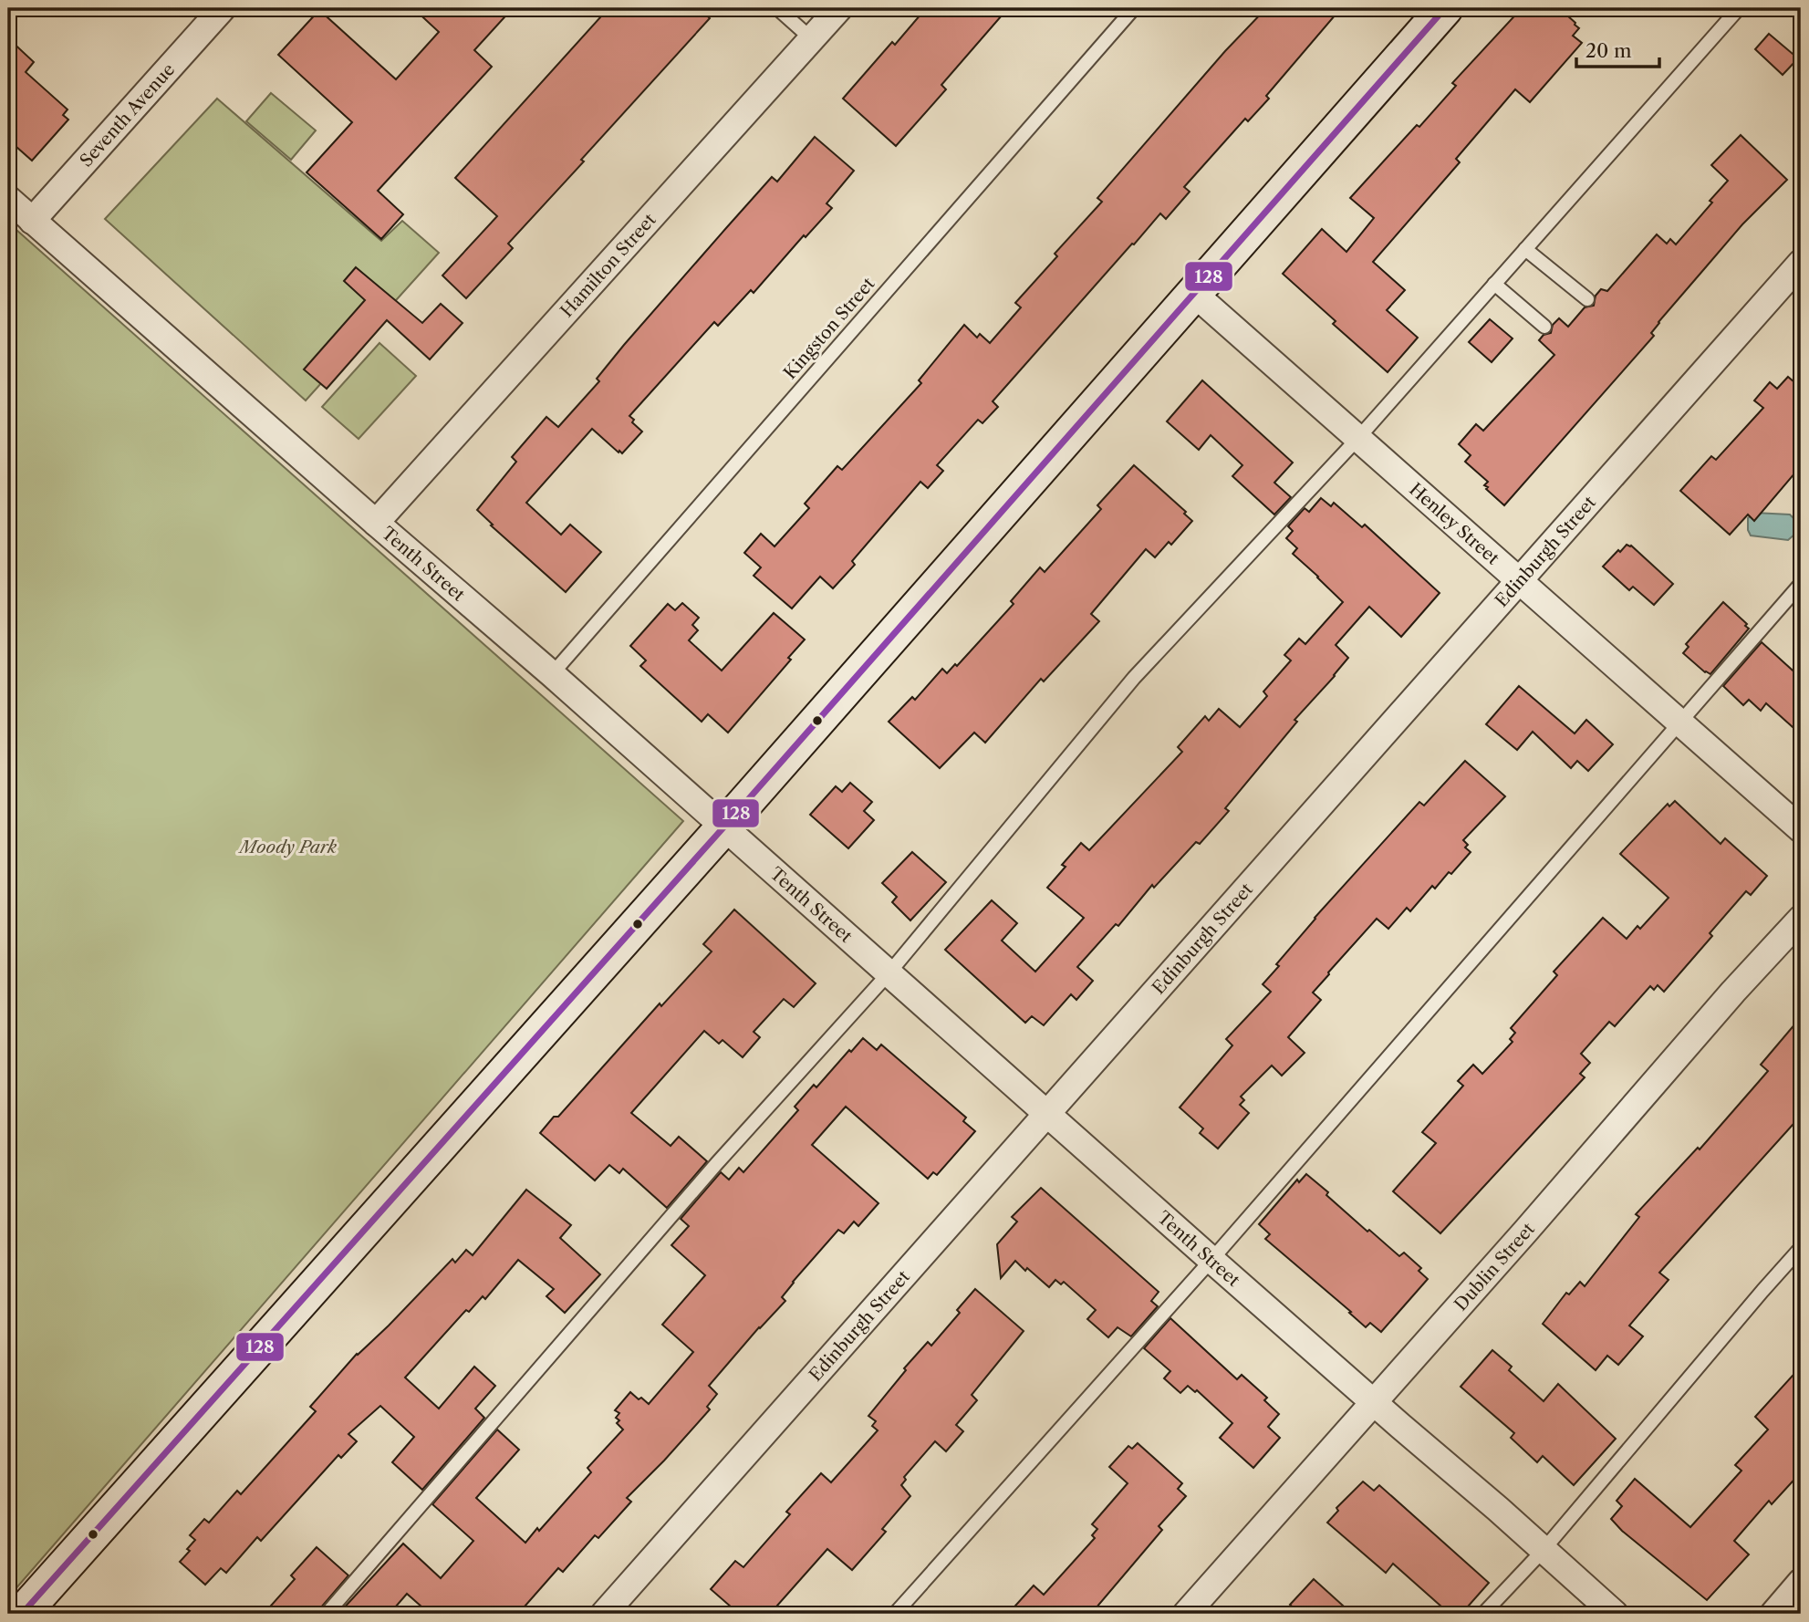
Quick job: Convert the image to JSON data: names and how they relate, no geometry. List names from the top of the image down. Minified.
{"streets":{"street":["Seventh Avenue","Hamilton Street","Henley Street","Edinburgh Street","Tenth Street","Dublin Street"],"lane":["Kingston Street"]},"crossings":[["Seventh Avenue","Tenth Street"],["Hamilton Street","Tenth Street"],["Kingston Street","Tenth Street"],["Henley Street","Edinburgh Street"],["Edinburgh Street","Tenth Street"],["Tenth Street","Dublin Street"]],"parks":["Moody Park"],"lines":["transit line 128"],"scale_bar":"20 m"}
